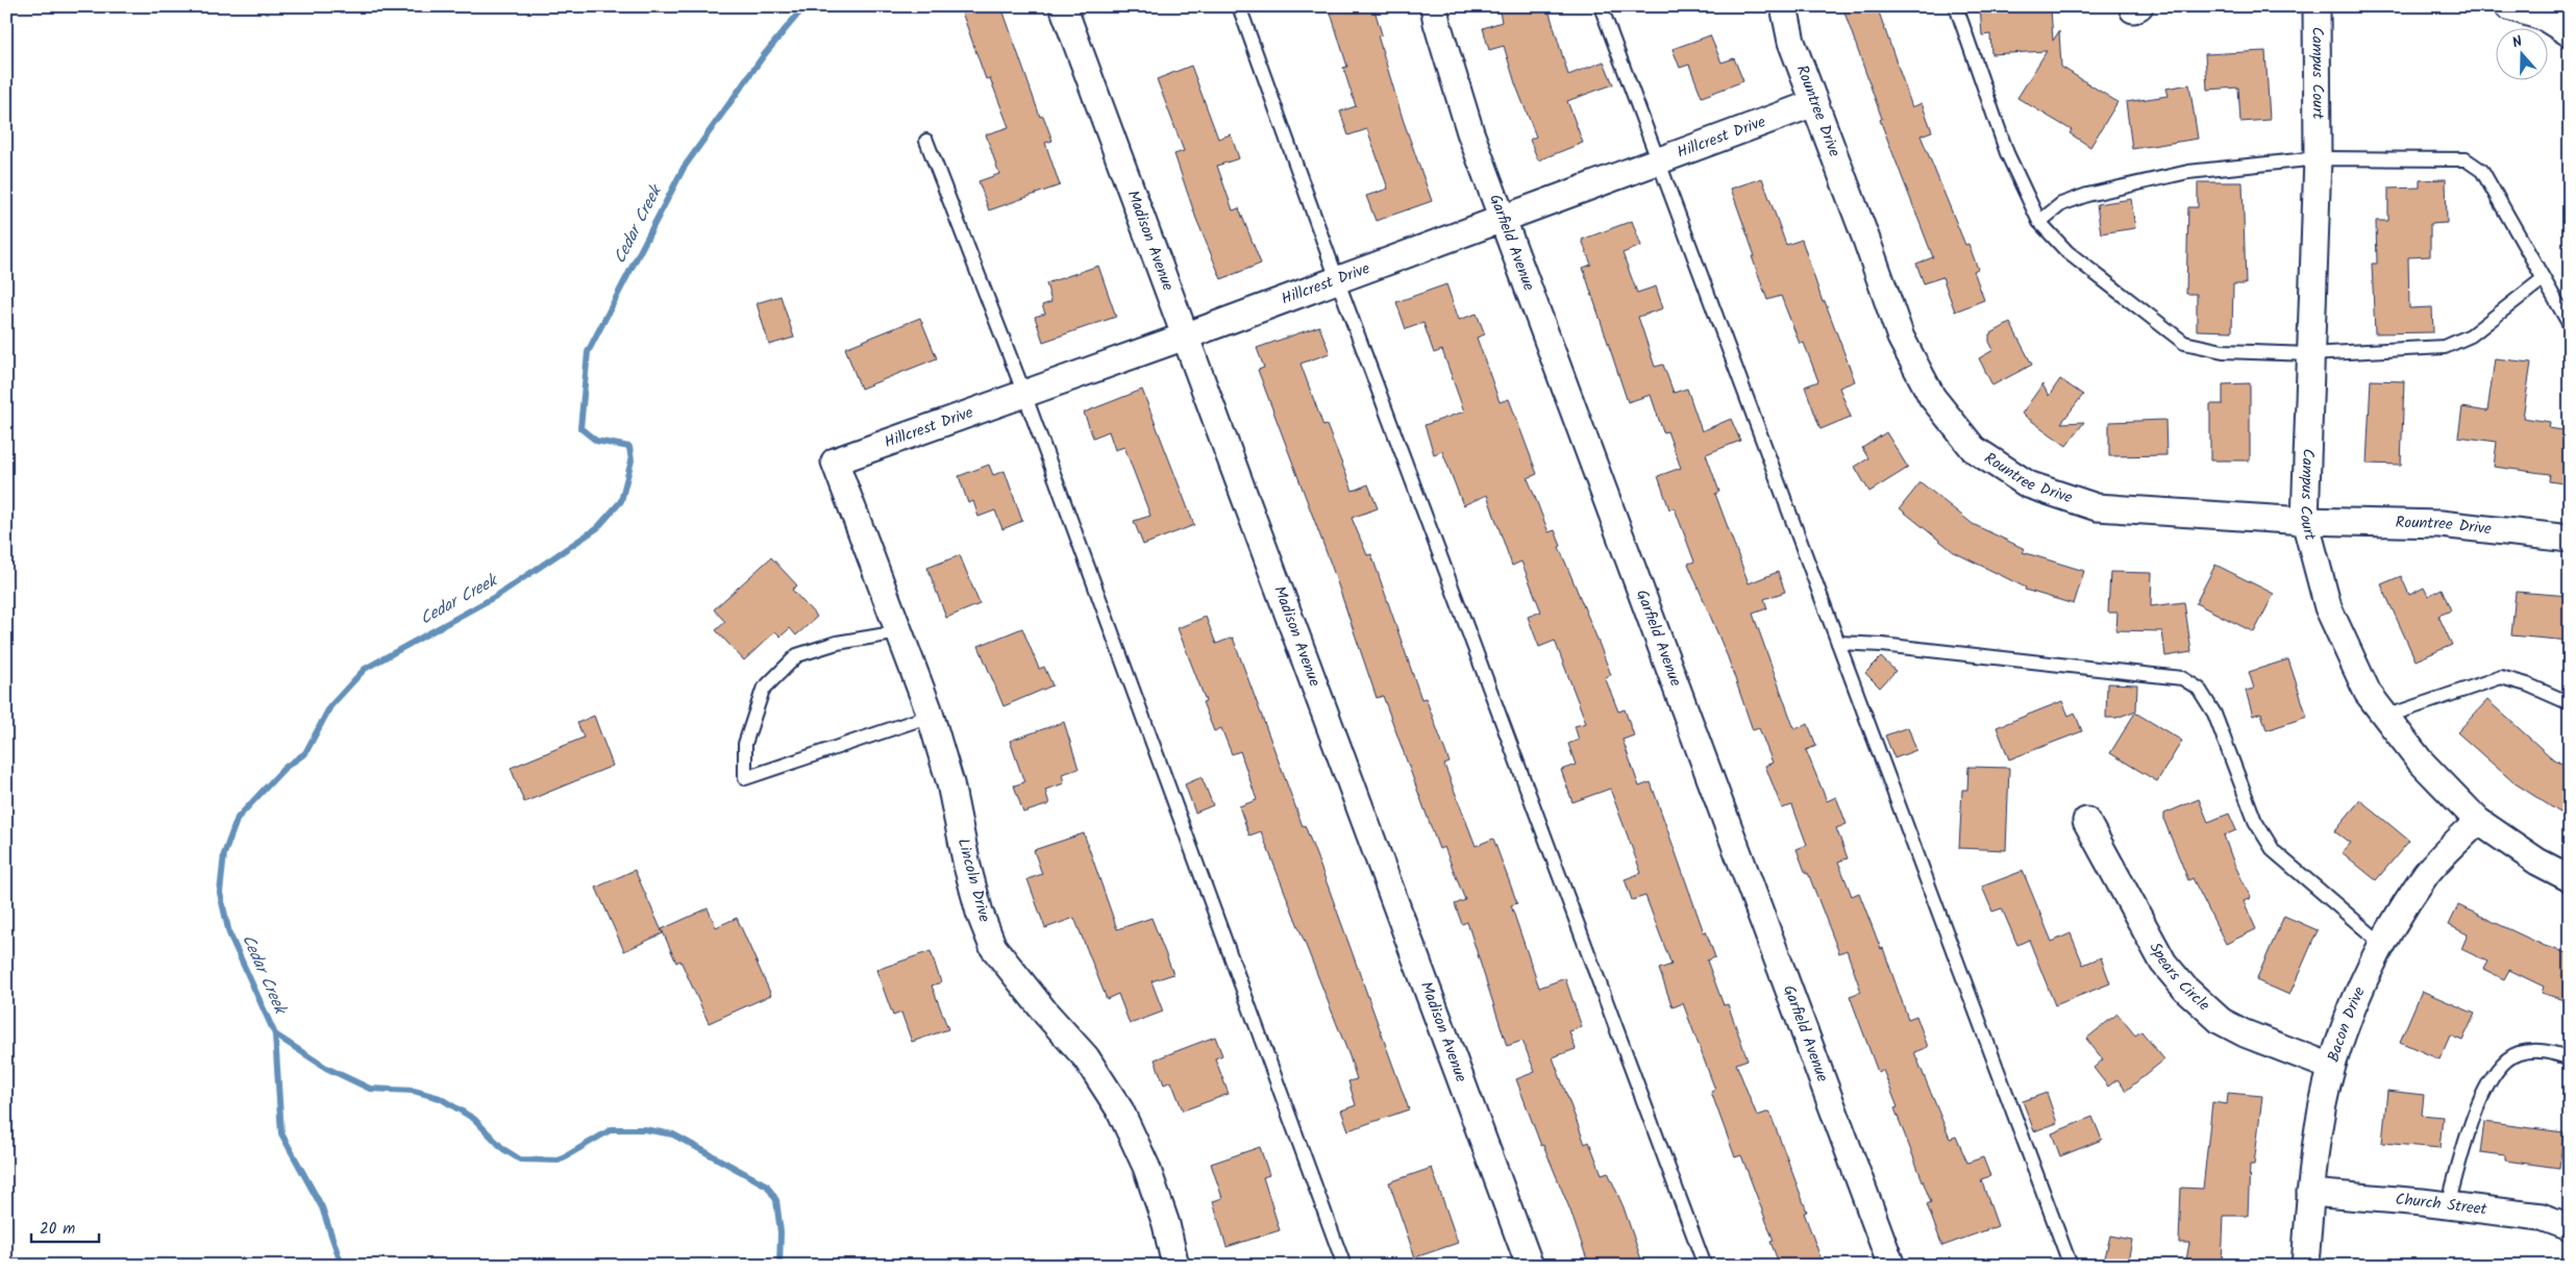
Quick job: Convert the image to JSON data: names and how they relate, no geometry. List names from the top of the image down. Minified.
{"streets":{"street":["Campus Court","Rountree Drive","Hillcrest Drive","Madison Avenue","Garfield Avenue","Lincoln Drive","Spears Circle","Bacon Drive","Church Street"]},"crossings":[["Campus Court","Rountree Drive"],["Campus Court","Bacon Drive"],["Rountree Drive","Hillcrest Drive"],["Hillcrest Drive","Madison Avenue"],["Hillcrest Drive","Garfield Avenue"],["Hillcrest Drive","Lincoln Drive"],["Spears Circle","Bacon Drive"],["Bacon Drive","Church Street"]],"water":["Cedar Creek"],"scale_bar":"20 m","north":"top"}
